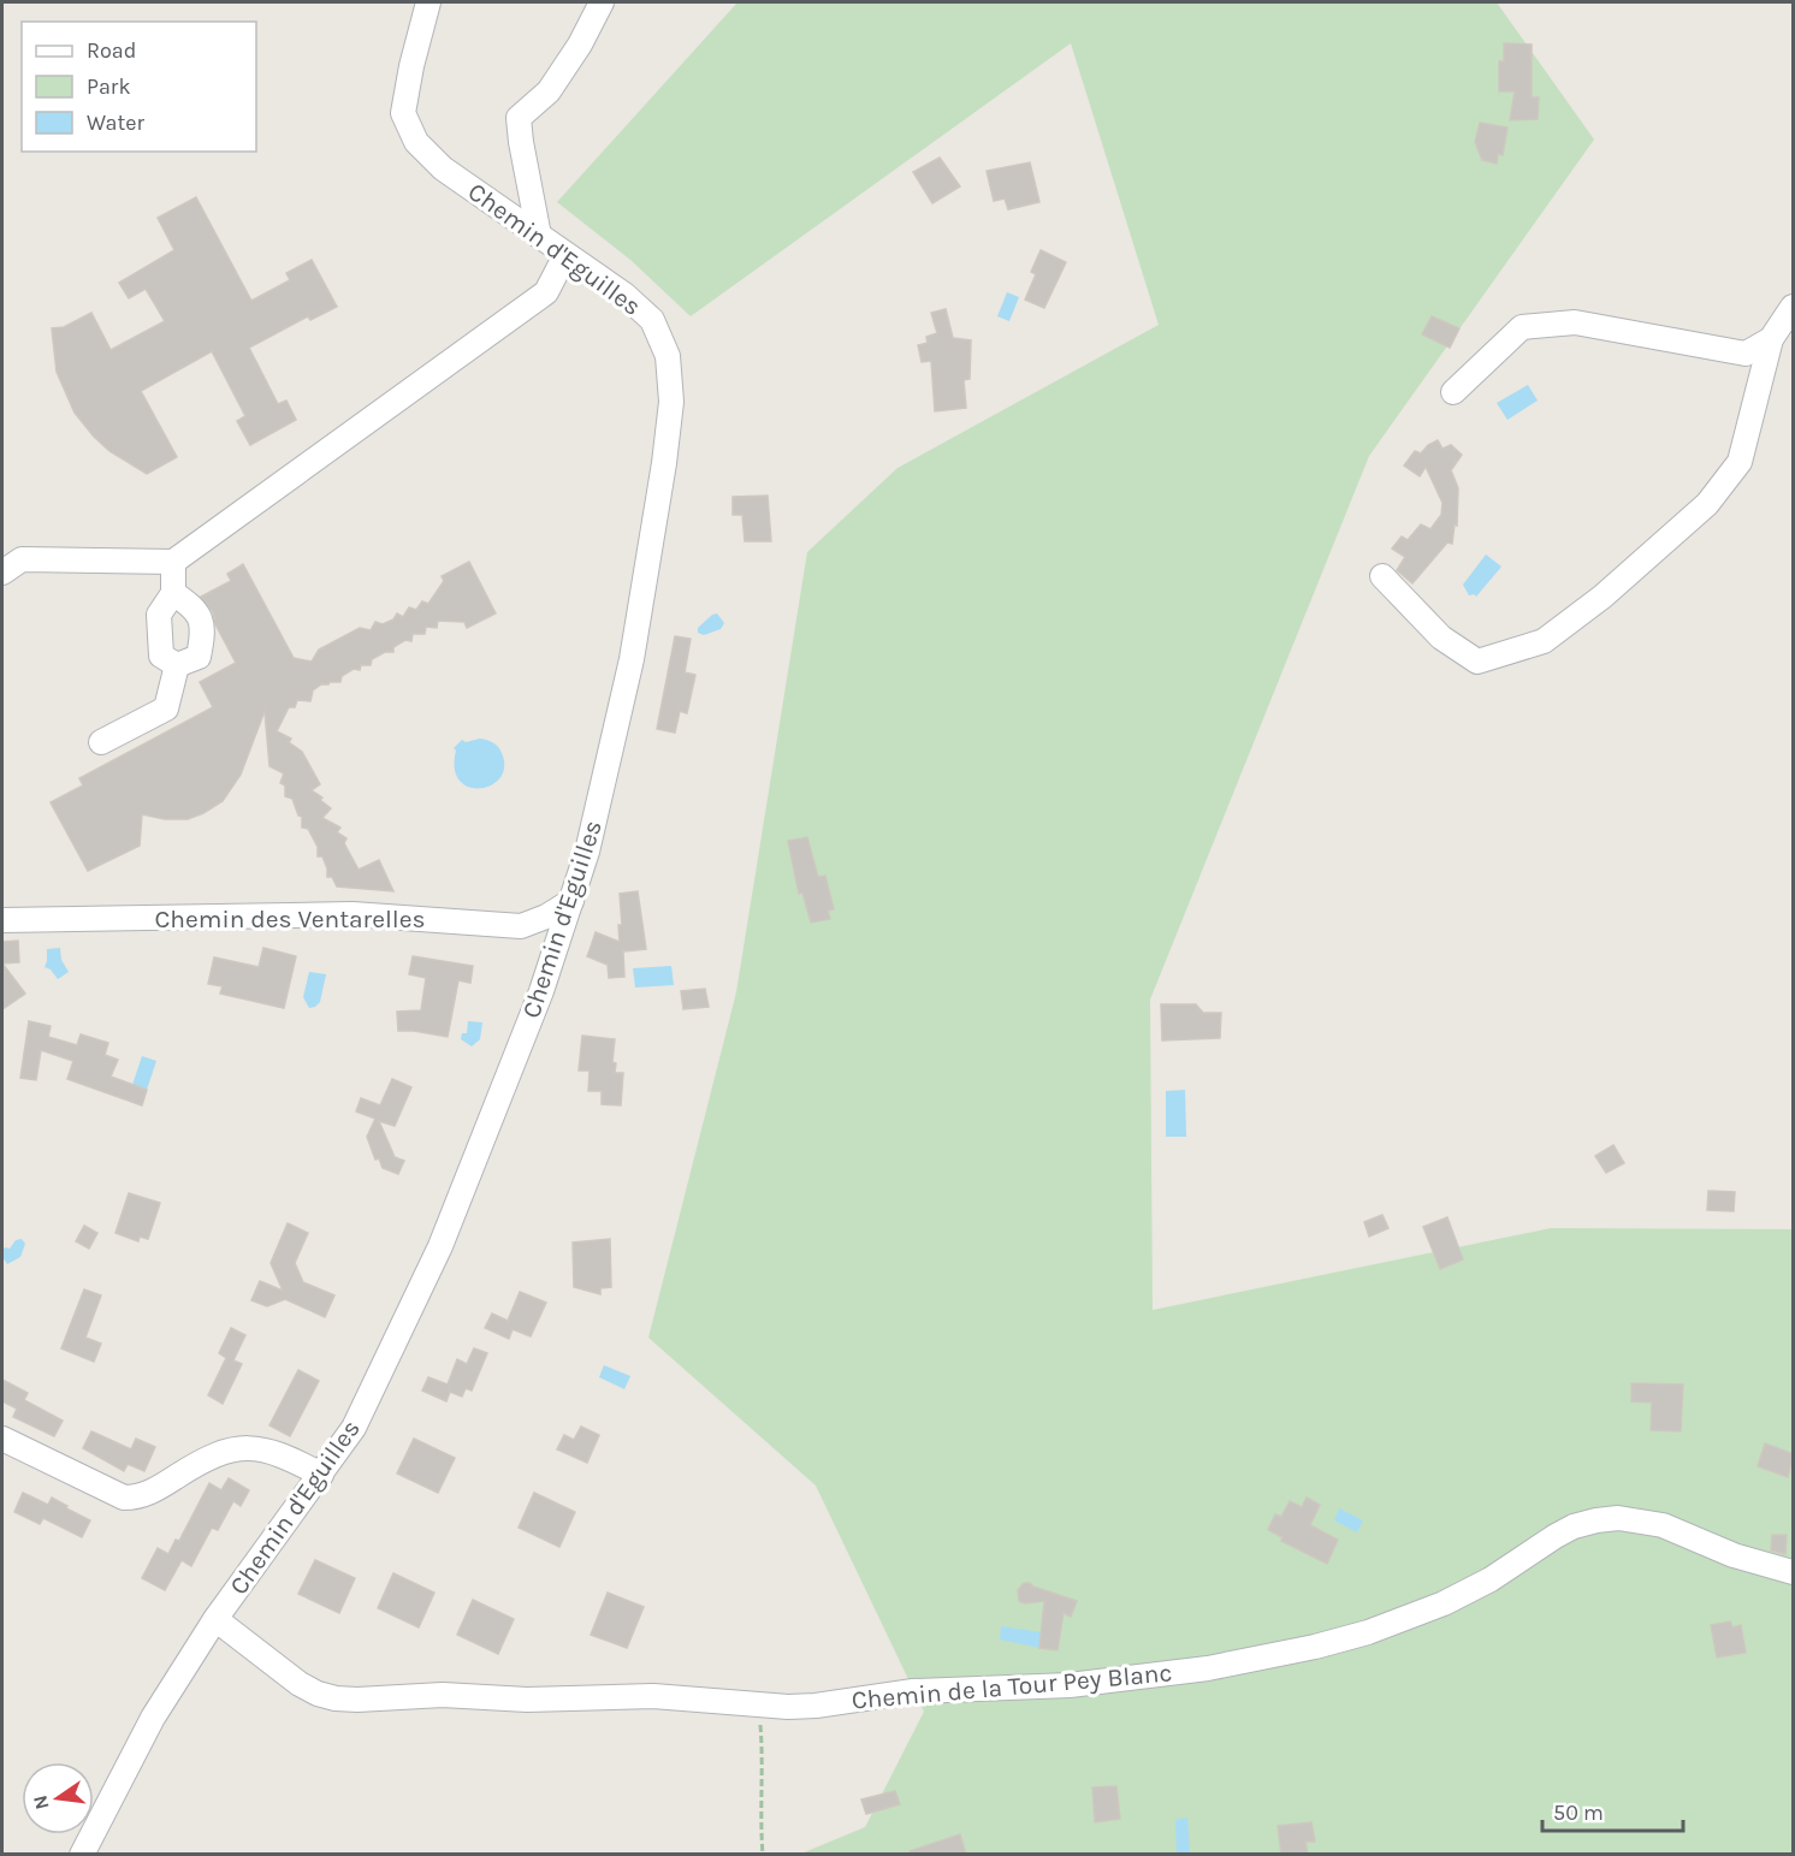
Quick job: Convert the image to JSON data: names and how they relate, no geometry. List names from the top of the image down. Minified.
{"streets":{"street":["Chemin d'Eguilles","Chemin des Ventarelles","Chemin de la Tour Pey Blanc"]},"crossings":[["Chemin d'Eguilles","Chemin des Ventarelles"],["Chemin d'Eguilles","Chemin de la Tour Pey Blanc"]],"legend":["Road","Park","Water"],"scale_bar":"50 m","north":"left"}
